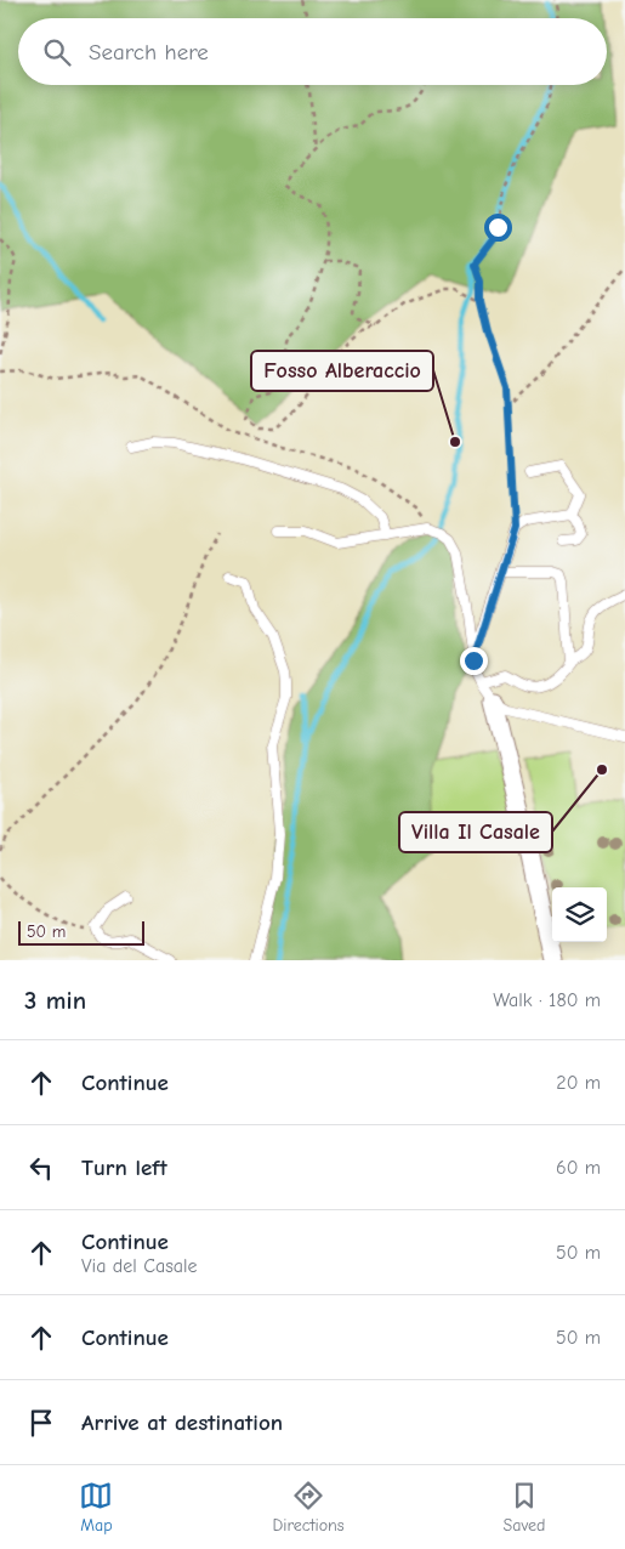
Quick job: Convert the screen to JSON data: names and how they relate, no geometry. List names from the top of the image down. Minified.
{"places":["Fosso Alberaccio","Villa Il Casale"],"scale_bar":"50 m","page":{"search":"Search here","scale":"50 m","heading":["3 min","Walk · 180 m"],"list":[["Continue","20 m"],["Turn left","60 m"],["Continue","Via del Casale","50 m"],["Continue","50 m"],"Arrive at destination"],"nav":["Map","Directions","Saved"]}}
